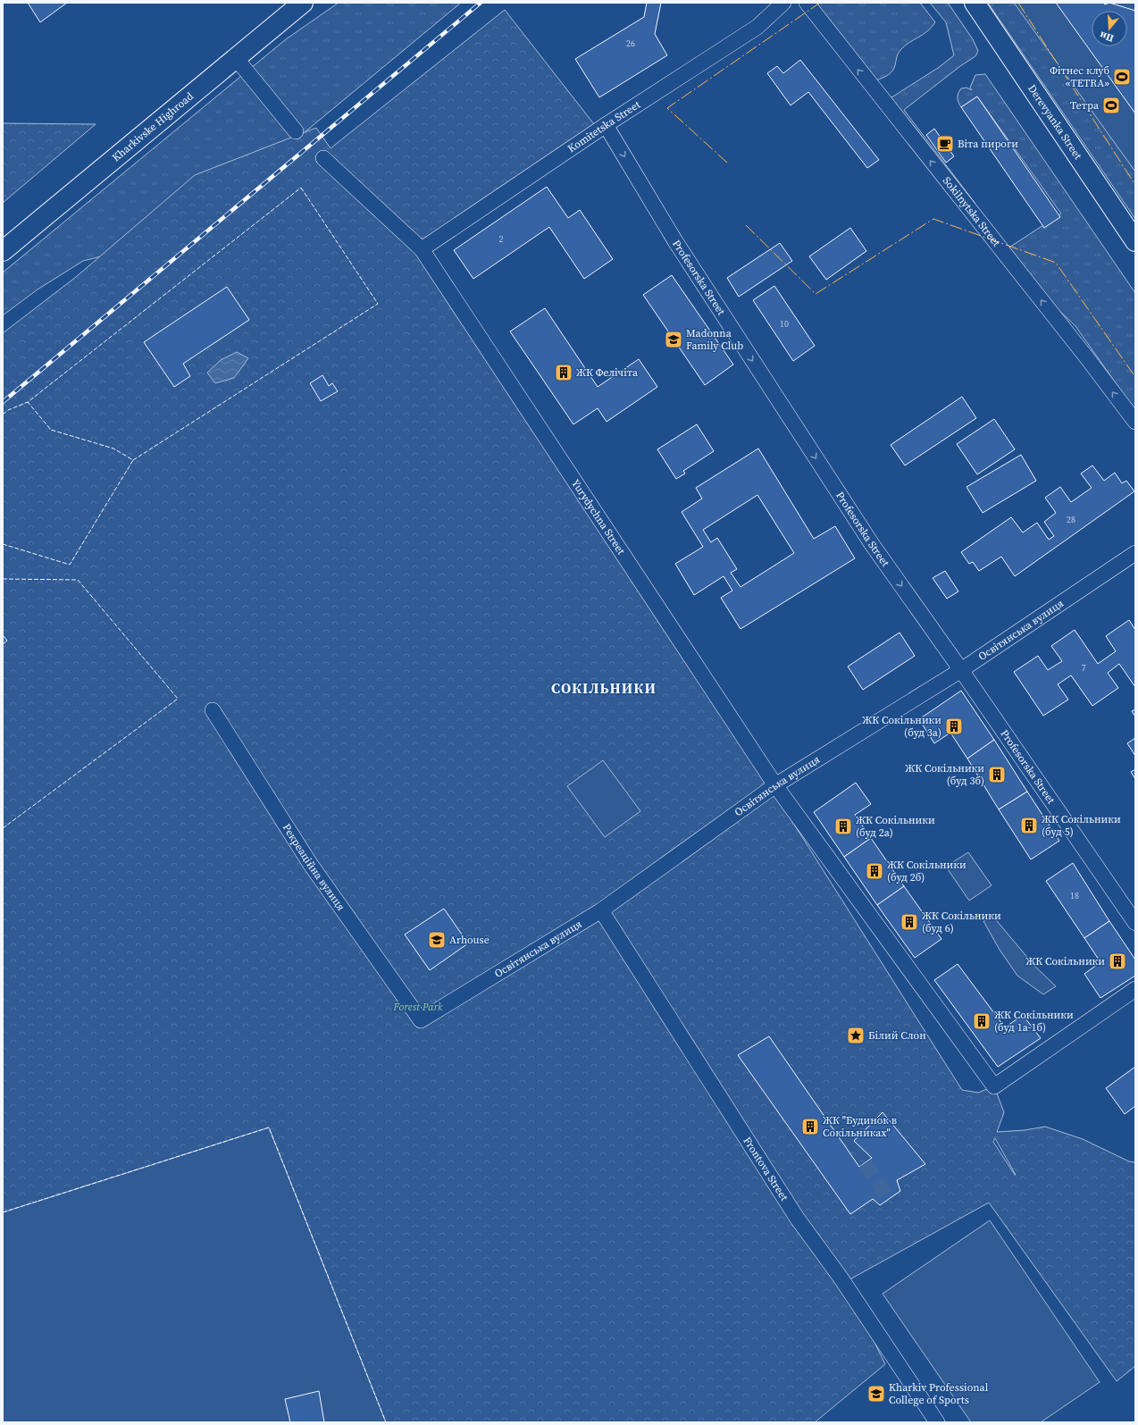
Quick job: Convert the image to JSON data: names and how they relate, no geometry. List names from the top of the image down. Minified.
{"streets":{"main road":["Derevyanka Street","Kharkivske Highroad"],"street":["Komitetska Street","Sokilnytska Street","Profesorska Street","Yurydychna Street","Освітянська вулиця","Рекреаційна вулиця","Frontova Street"]},"crossings":[["Komitetska Street","Profesorska Street"],["Komitetska Street","Yurydychna Street"],["Profesorska Street","Освітянська вулиця"],["Yurydychna Street","Освітянська вулиця"],["Освітянська вулиця","Рекреаційна вулиця"],["Освітянська вулиця","Frontova Street"]],"one_way":["Sokilnytska Street","Profesorska Street"],"districts":["СОКІЛЬНИКИ"],"parks":["Forest Park"],"places":{"sports":["Фітнес клуб «TETRA»","Тетра"],"cafe":["Віта пироги"],"school or university":["Madonna Family Club","Arhouse","Kharkiv Professional College of Sports"],"building":["ЖК Фелічіта","ЖК Сокільники (буд 3а)","ЖК Сокільники (буд 3б)","ЖК Сокільники (буд 5)","ЖК Сокільники (буд 2а)","ЖК Сокільники (буд 2б)","ЖК Сокільники (буд 6)","ЖК Сокільники","ЖК Сокільники (буд 1а-1б)","ЖК \"Будинок в Сокільниках\""],"place":["Білий Слон"]},"house_numbers":["26","2","10","28","7","18"],"north":"bottom"}
